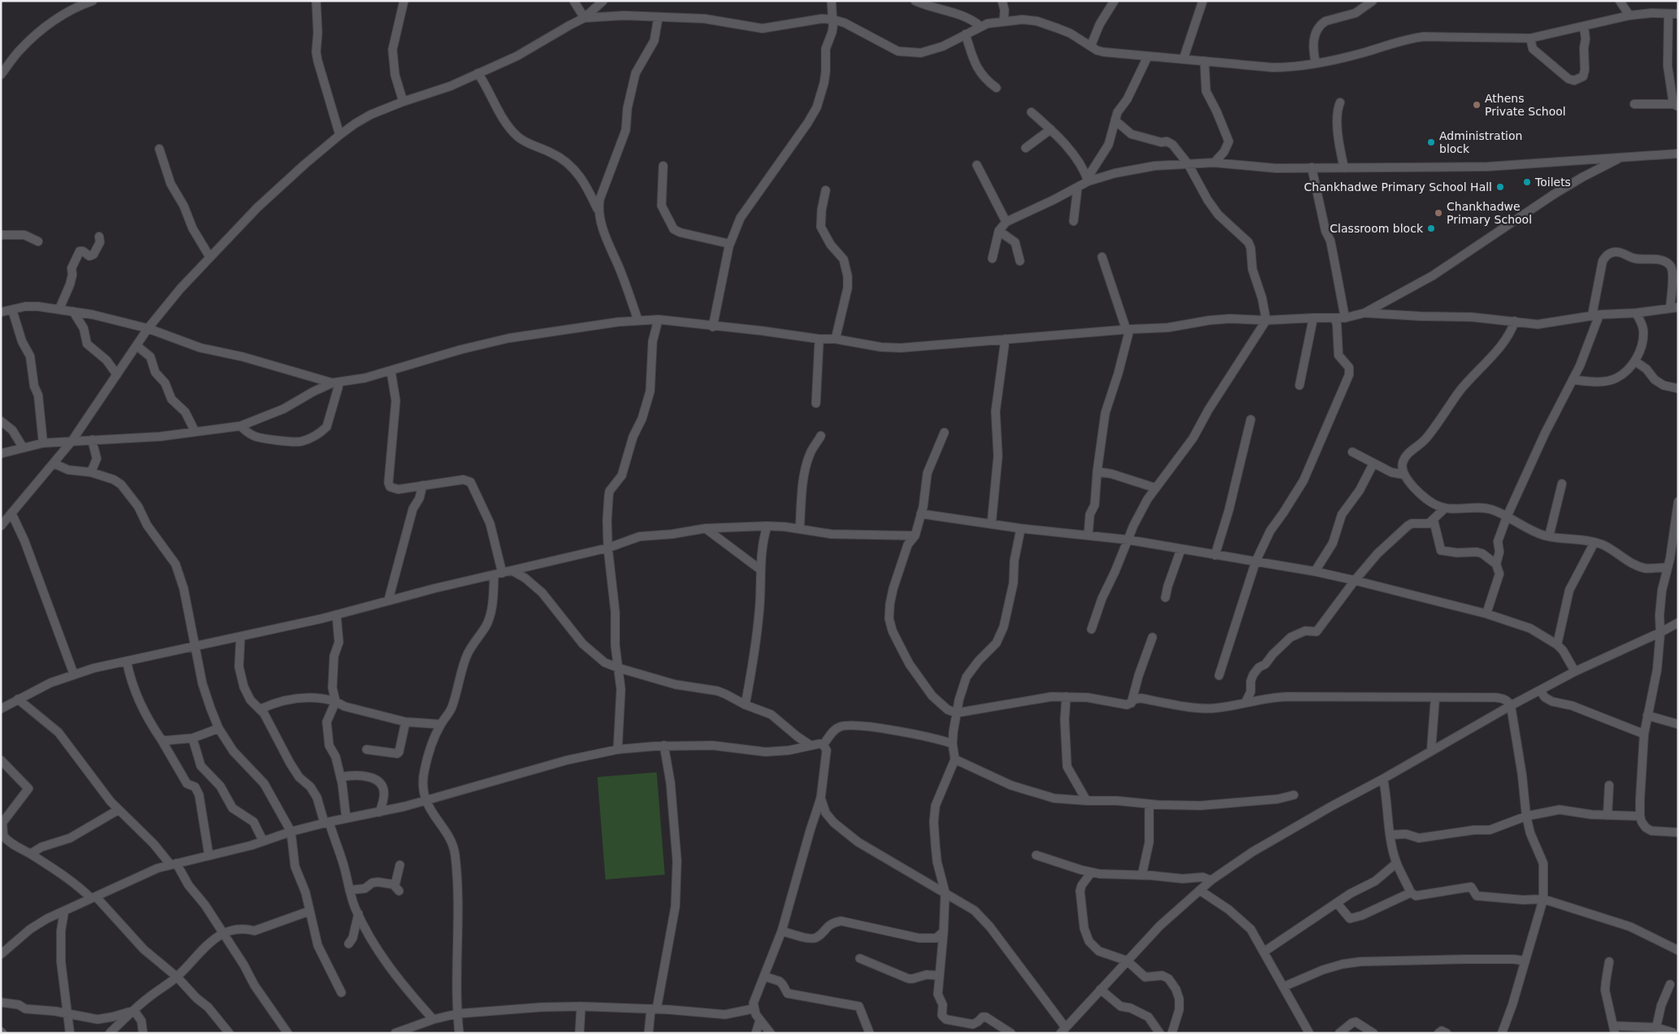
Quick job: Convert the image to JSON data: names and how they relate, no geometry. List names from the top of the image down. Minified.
{"places":["Athens Private School","Administration block","Toilets","Chankhadwe Primary School Hall","Chankhadwe Primary School","Classroom block"]}
